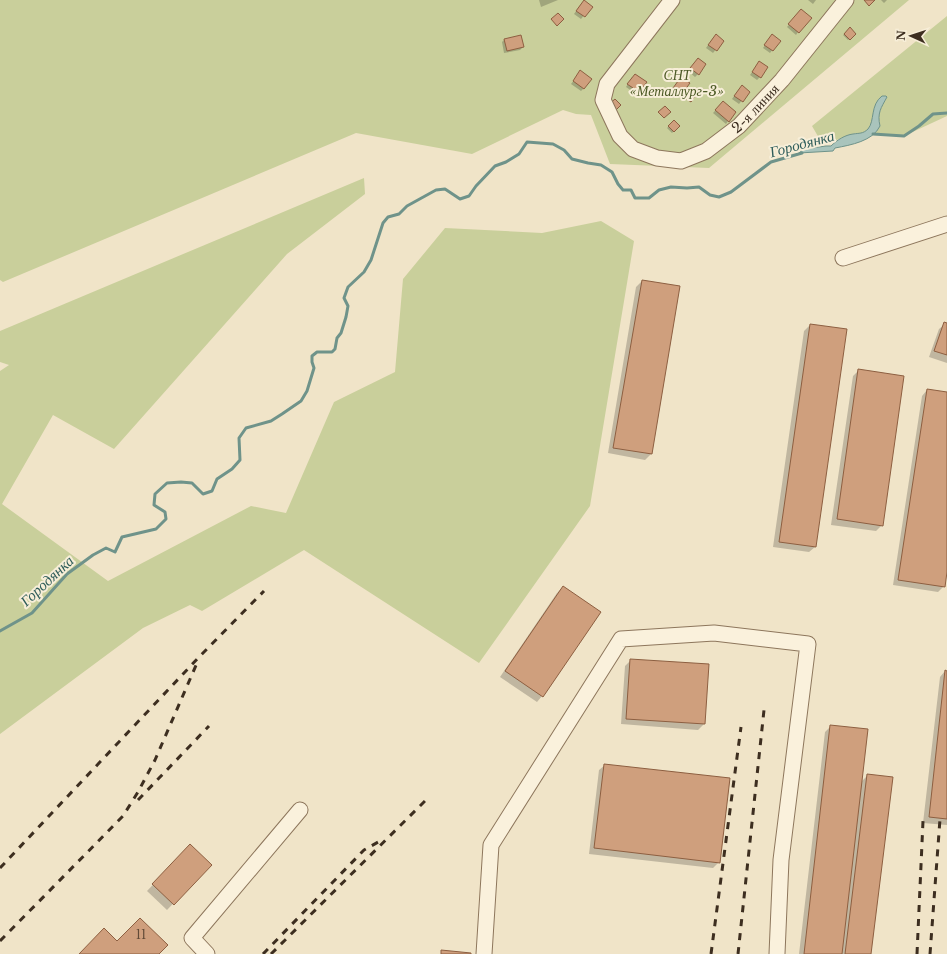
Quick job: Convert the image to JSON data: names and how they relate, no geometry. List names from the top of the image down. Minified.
{"streets":{"lane":["2-я линия"]},"water":["Городянка"],"parks":["СНТ «Металлург-3»"],"house_numbers":["11"],"north":"left"}
